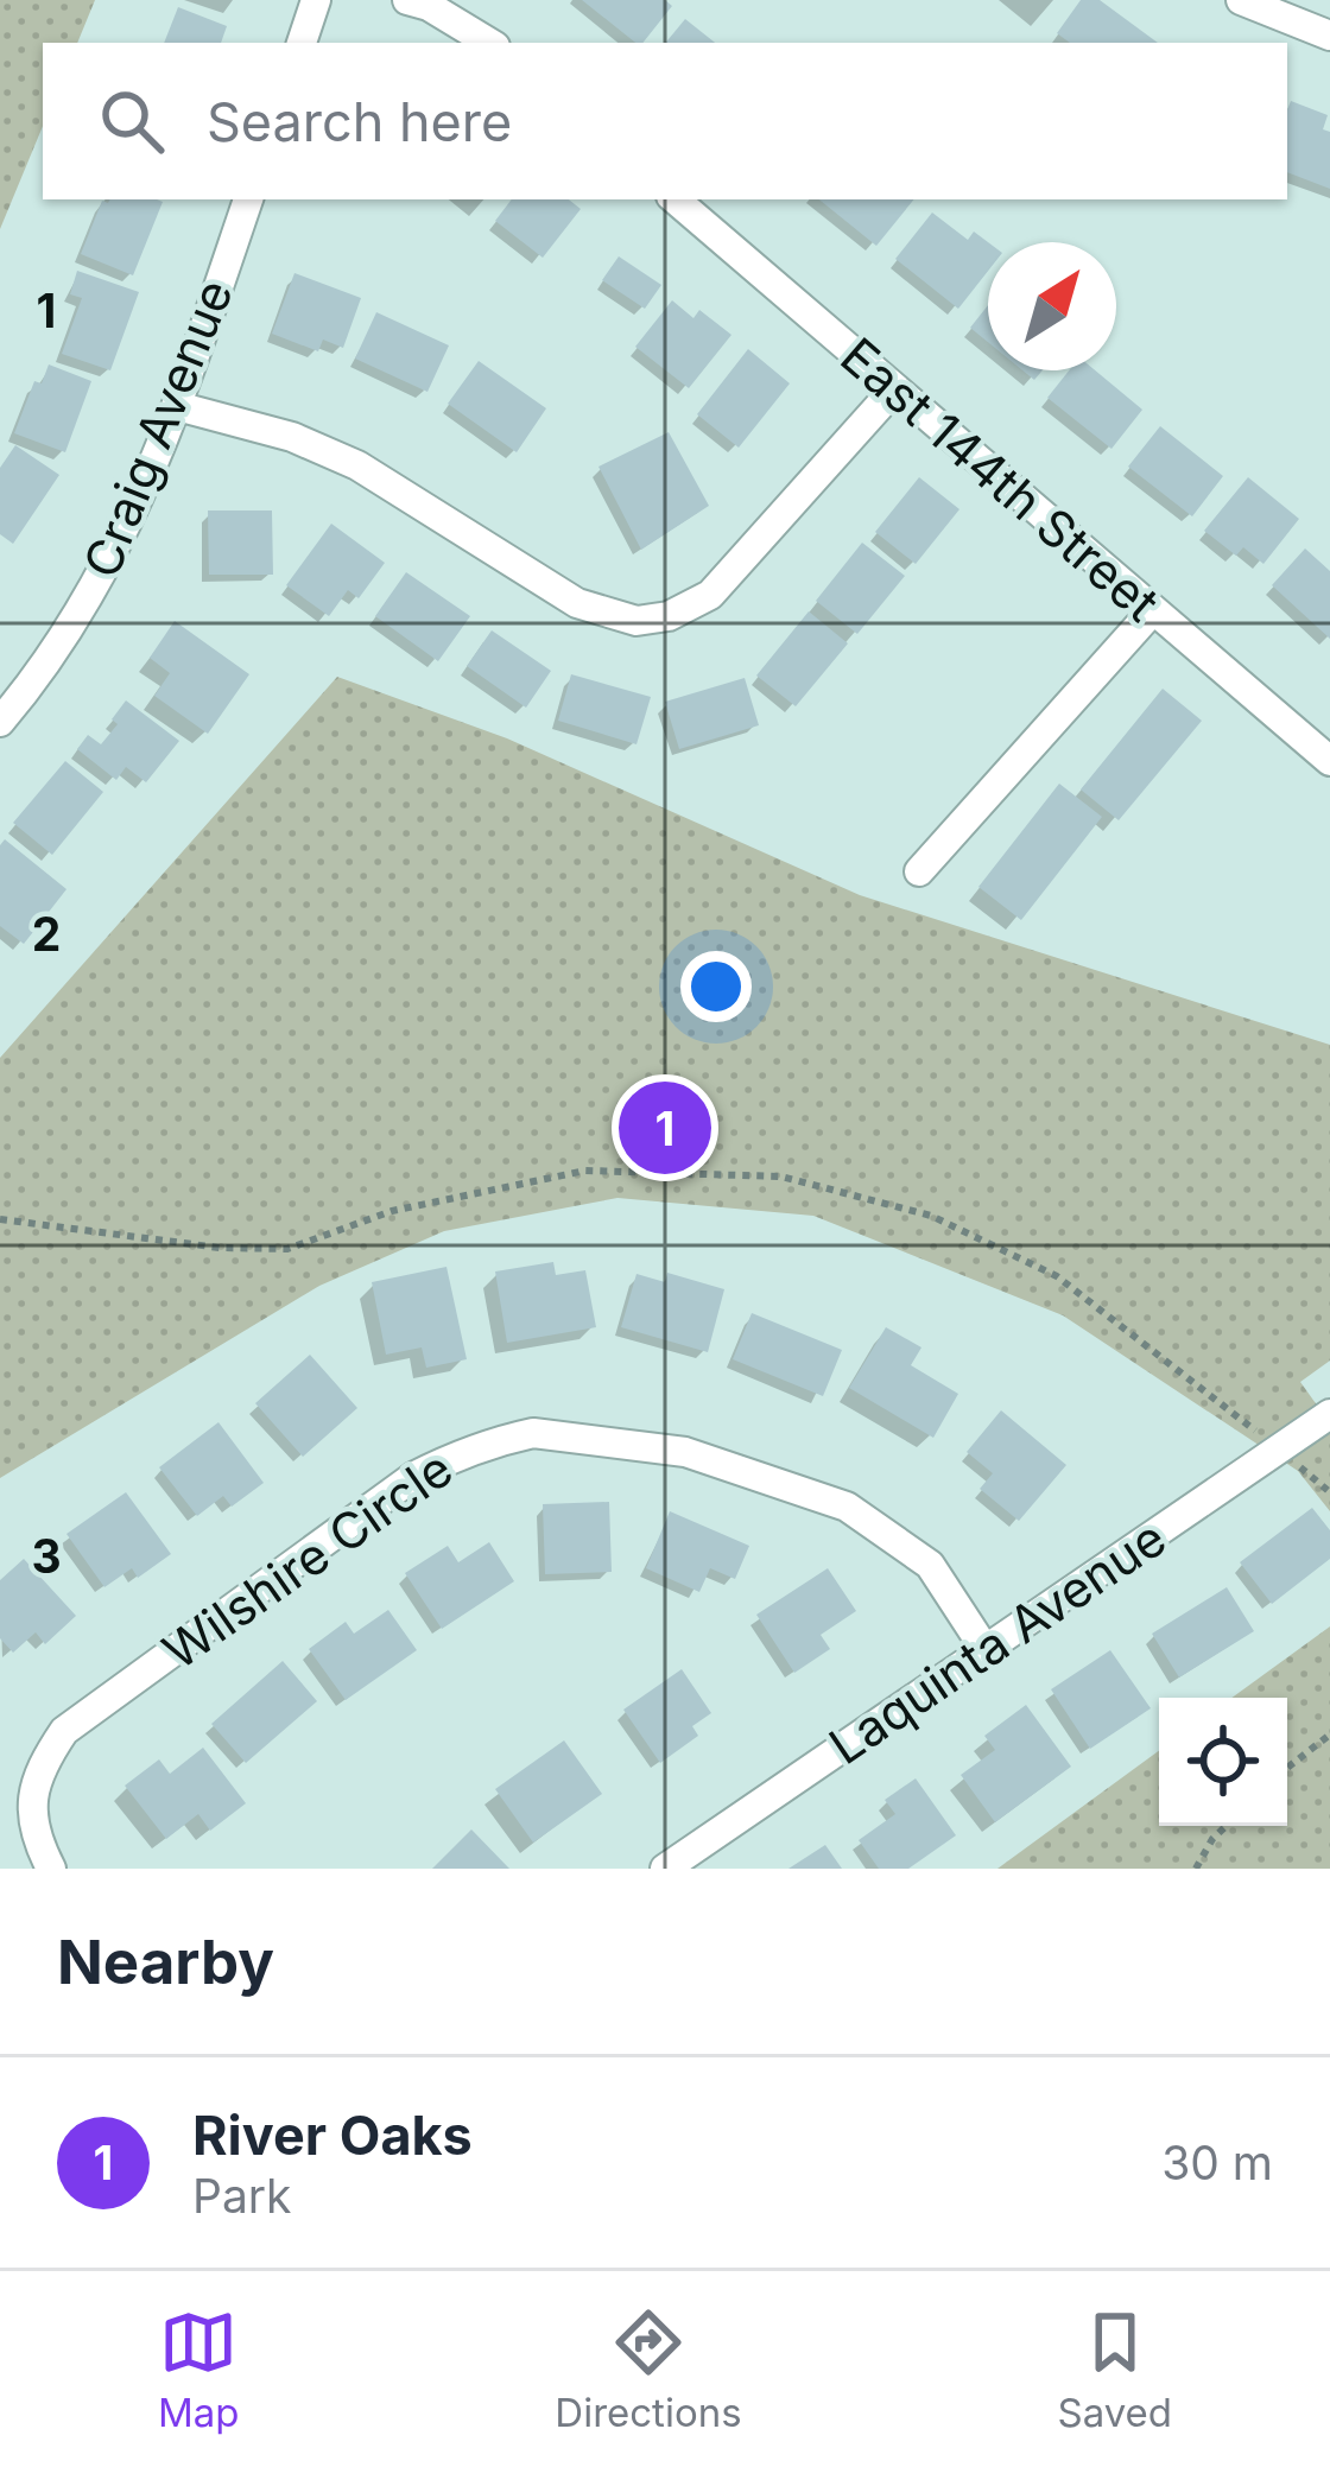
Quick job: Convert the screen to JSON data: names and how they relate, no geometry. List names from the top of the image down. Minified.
{"streets":{"street":["Craig Avenue","East 144th Street","Wilshire Circle","Laquinta Avenue"]},"crossings":[["Wilshire Circle","Laquinta Avenue"]],"north":"top right","page":{"search":"Search here","pins":"1","heading":"Nearby","list":[{"mark":"1","name":"River Oaks","note":"Park","value":"30 m"}],"nav":["Map","Directions","Saved"]},"grid":{"rows":["1","2","3"]}}
